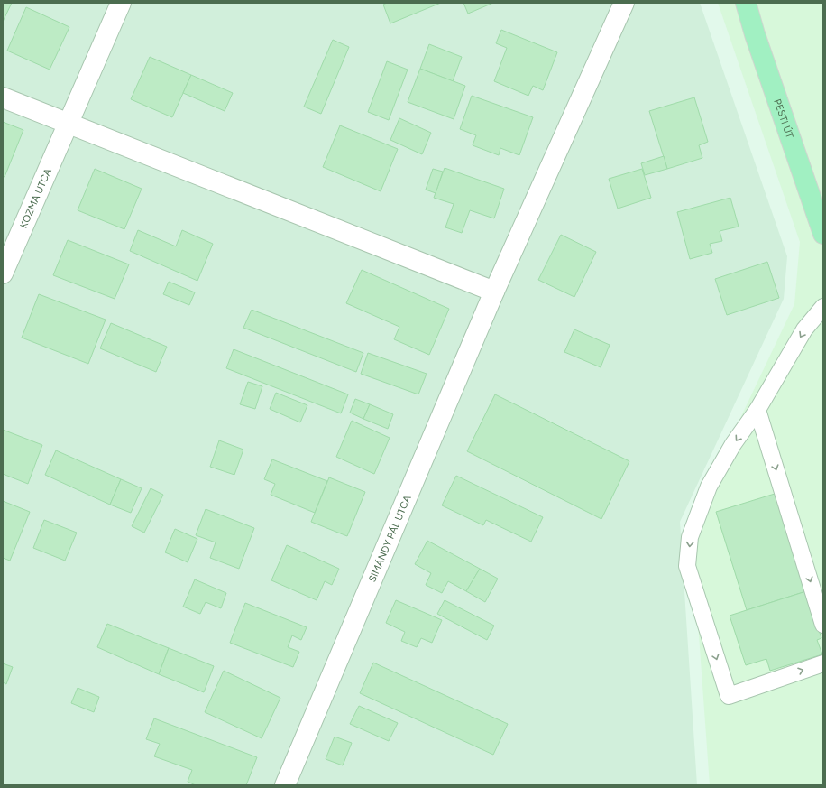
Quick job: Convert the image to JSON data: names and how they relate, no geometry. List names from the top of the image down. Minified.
{"streets":{"main road":["PESTI ÚT"],"street":["KOZMA UTCA","SIMÁNDY PÁL UTCA"]}}
